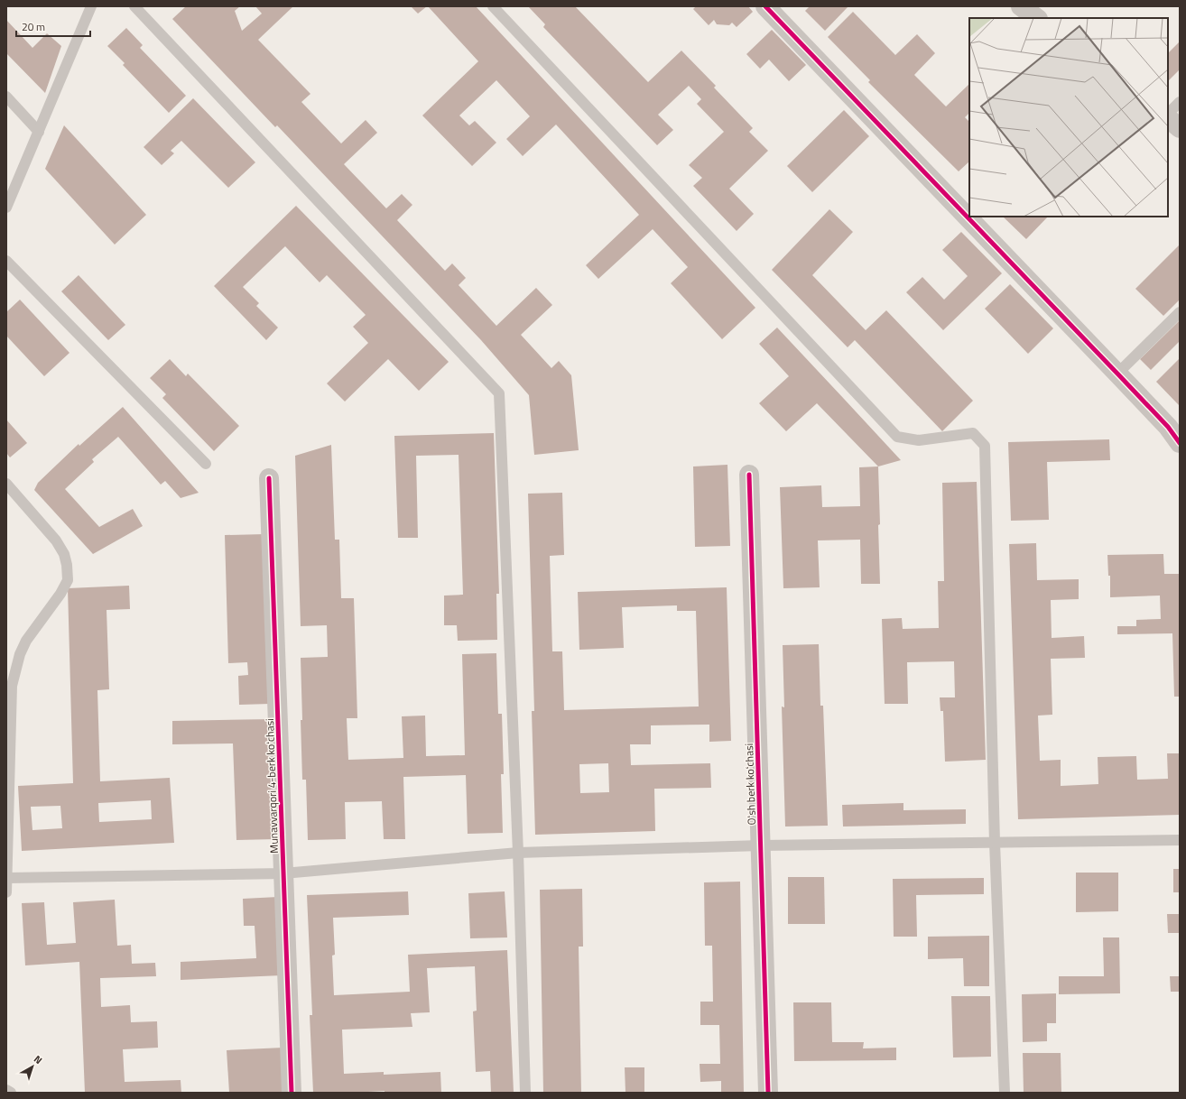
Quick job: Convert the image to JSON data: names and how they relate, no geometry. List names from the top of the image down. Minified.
{"streets":{"street":["Oʻsh berk koʻchasi","Munavvarqori 4-berk koʻchasi"]},"scale_bar":"20 m","north":"top right"}
